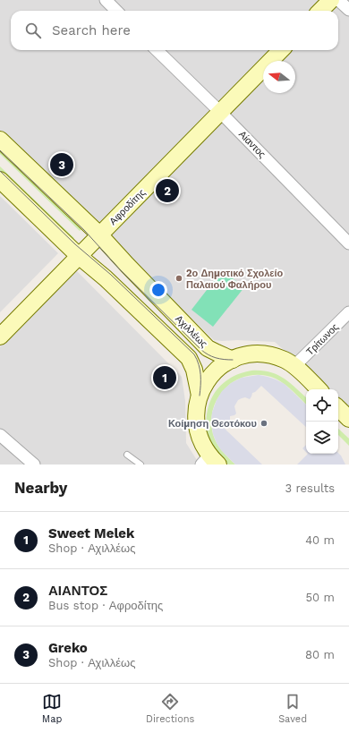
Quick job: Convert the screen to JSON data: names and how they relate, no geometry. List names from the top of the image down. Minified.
{"streets":{"main road":["Αφροδίτης","Αχιλλέως"],"street":["Αίαντος","Τρίτωνος"]},"crossings":[["Αίαντος","Αφροδίτης"],["Αφροδίτης","Αχιλλέως"]],"places":["2ο Δημοτικό Σχολείο Παλαιού Φαλήρου","Κοίμηση Θεοτόκου"],"north":"left","page":{"search":"Search here","pins":["3","2","1"],"heading":["Nearby","3 results"],"list":[{"mark":"1","name":"Sweet Melek","note":"Shop · Αχιλλέως","value":"40 m"},{"mark":"2","name":"ΑΙΑΝΤΟΣ","note":"Bus stop · Αφροδίτης","value":"50 m"},{"mark":"3","name":"Greko","note":"Shop · Αχιλλέως","value":"80 m"}],"nav":["Map","Directions","Saved"]}}
